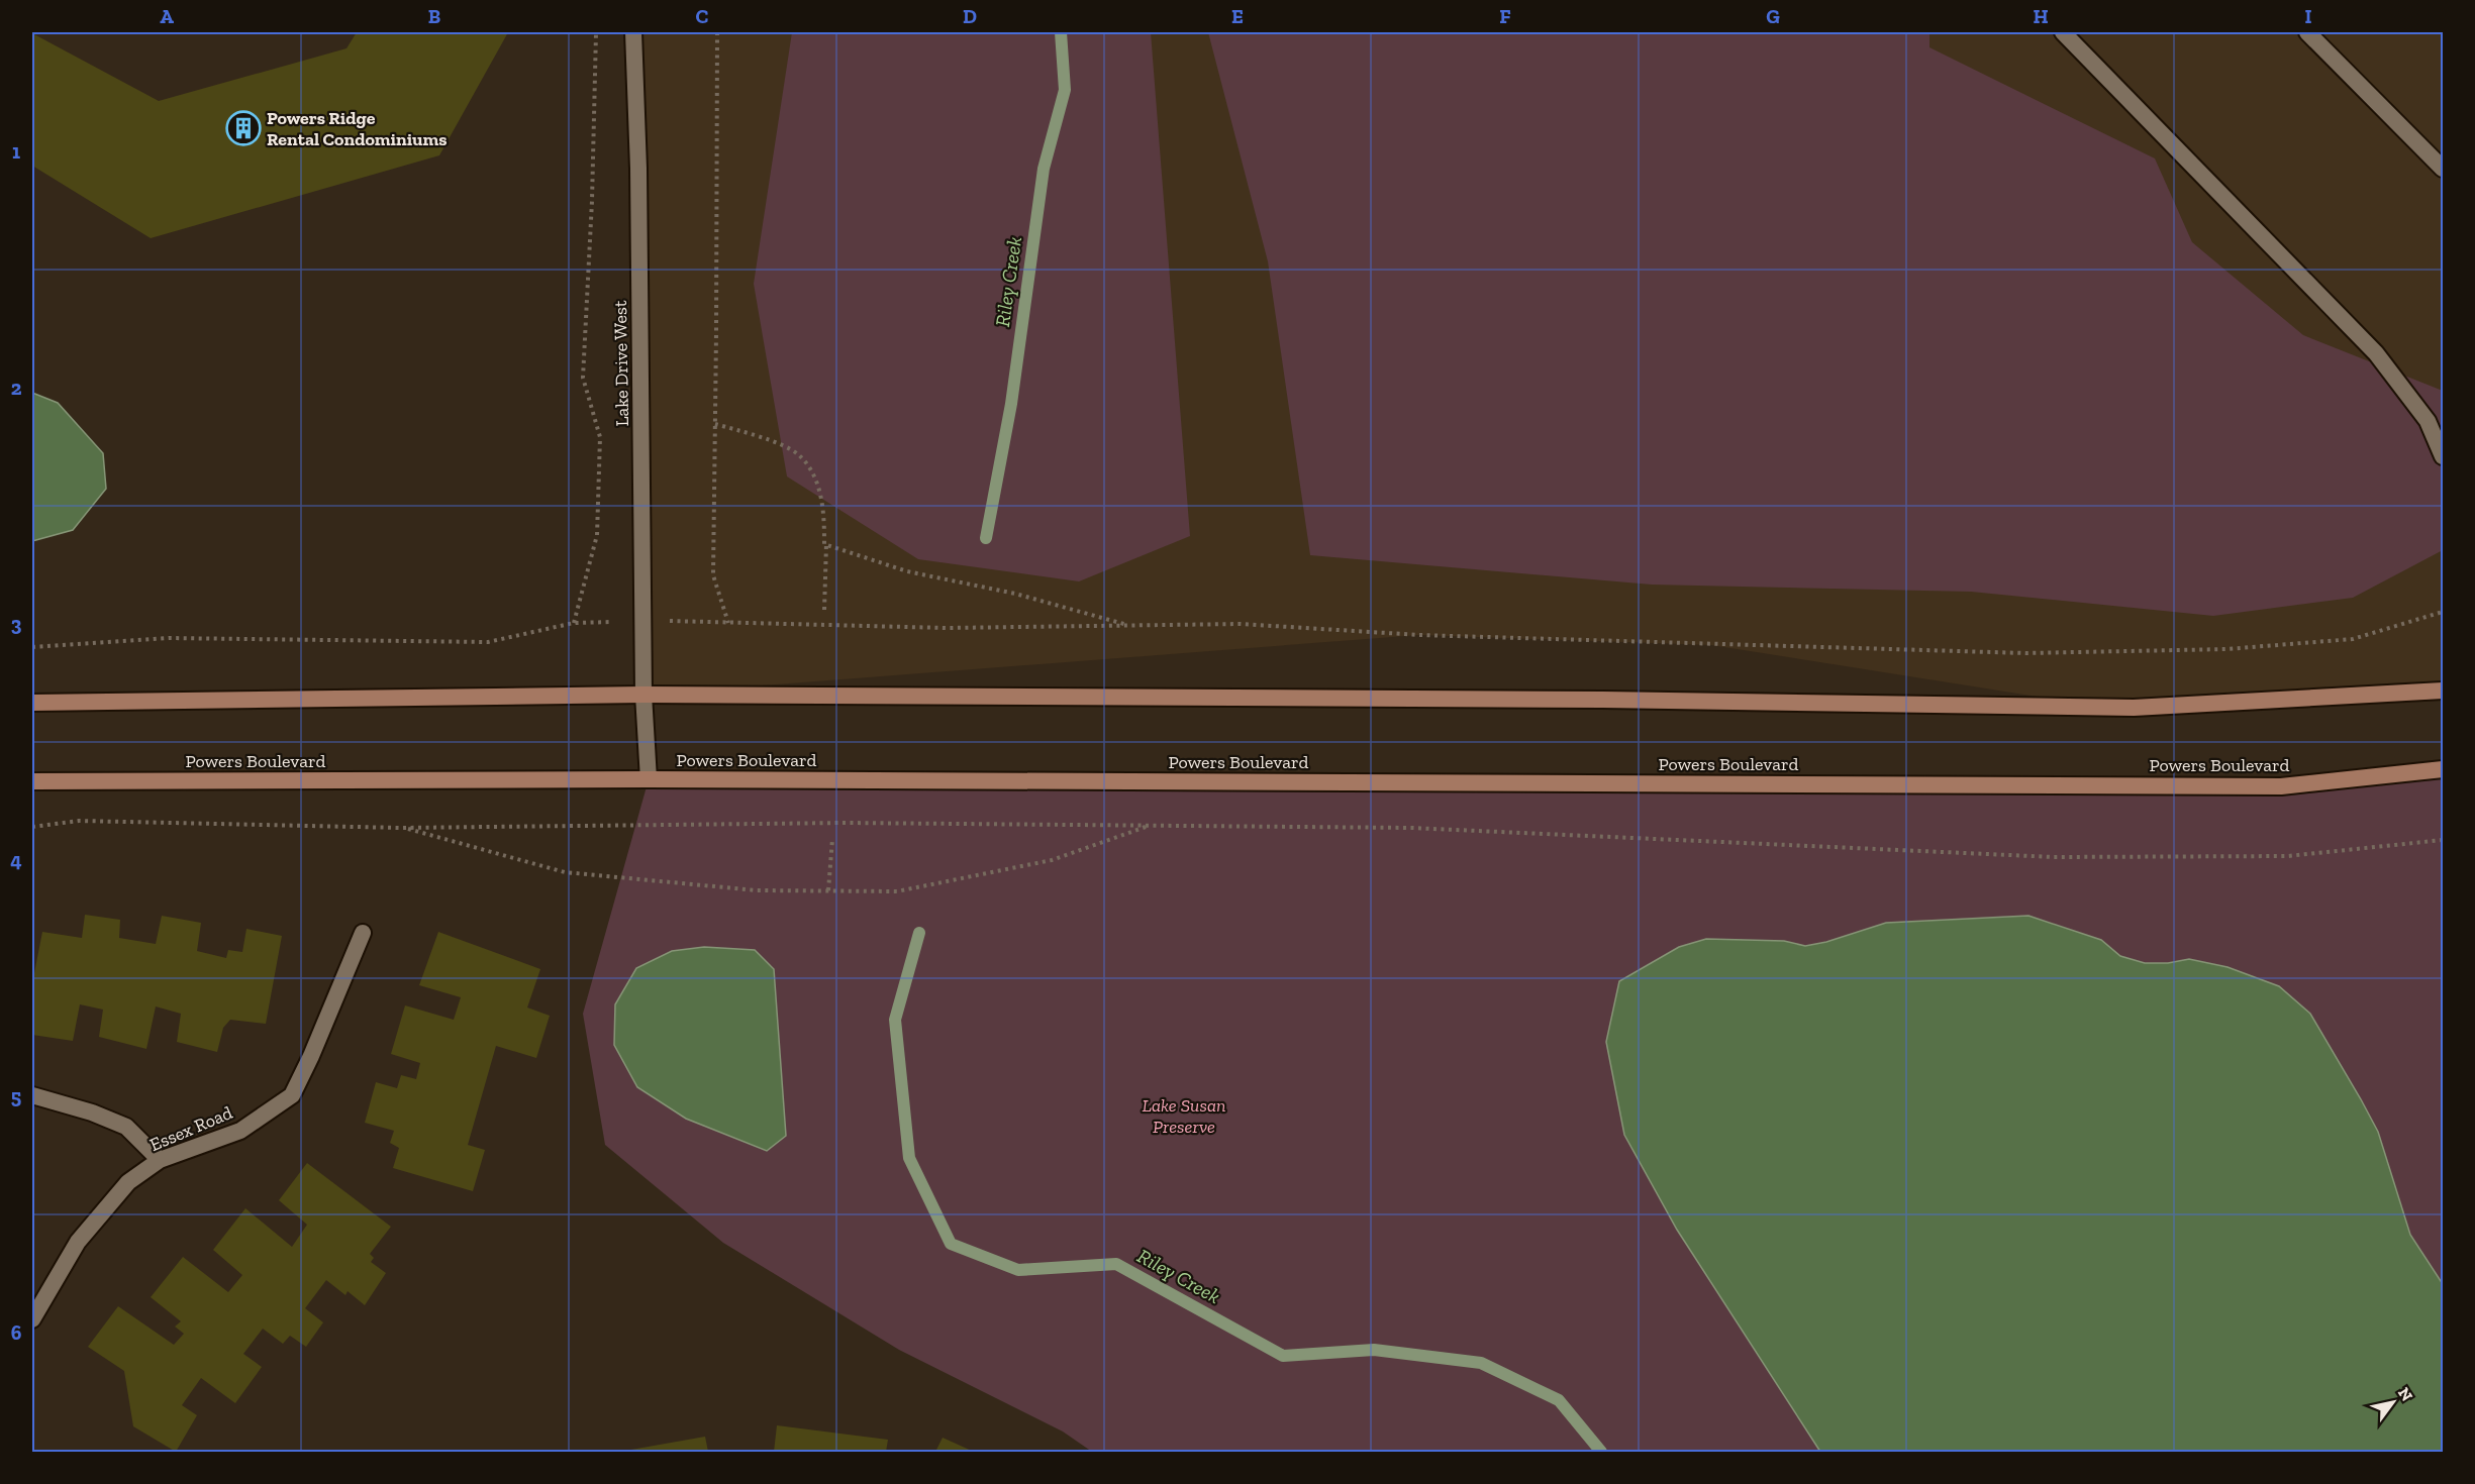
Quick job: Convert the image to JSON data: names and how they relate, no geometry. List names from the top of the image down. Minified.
{"streets":{"main road":["Powers Boulevard"],"street":["Lake Drive West","Essex Road"]},"crossings":[["Lake Drive West","Powers Boulevard"]],"water":["Riley Creek"],"parks":["Lake Susan Preserve"],"places":{"building":["Powers Ridge Rental Condominiums"]},"north":"top right","grid":{"columns":["A","B","C","D","E","F","G","H","I"],"rows":["1","2","3","4","5","6"]}}
